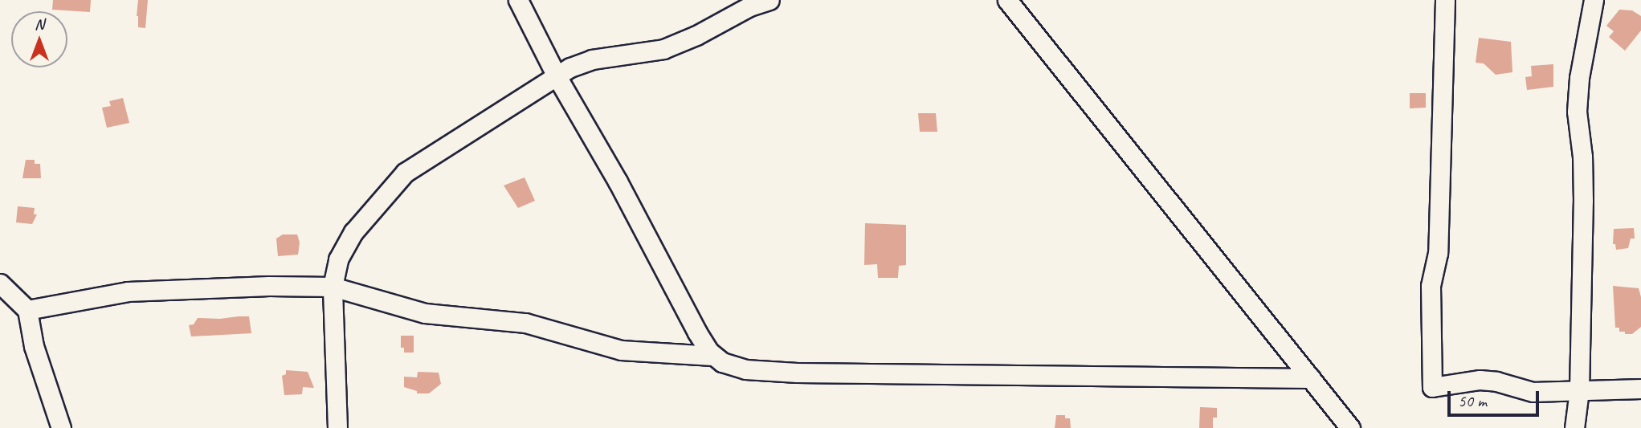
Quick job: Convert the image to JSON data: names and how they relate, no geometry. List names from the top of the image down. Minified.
{"scale_bar":"50 m","north":"top"}
